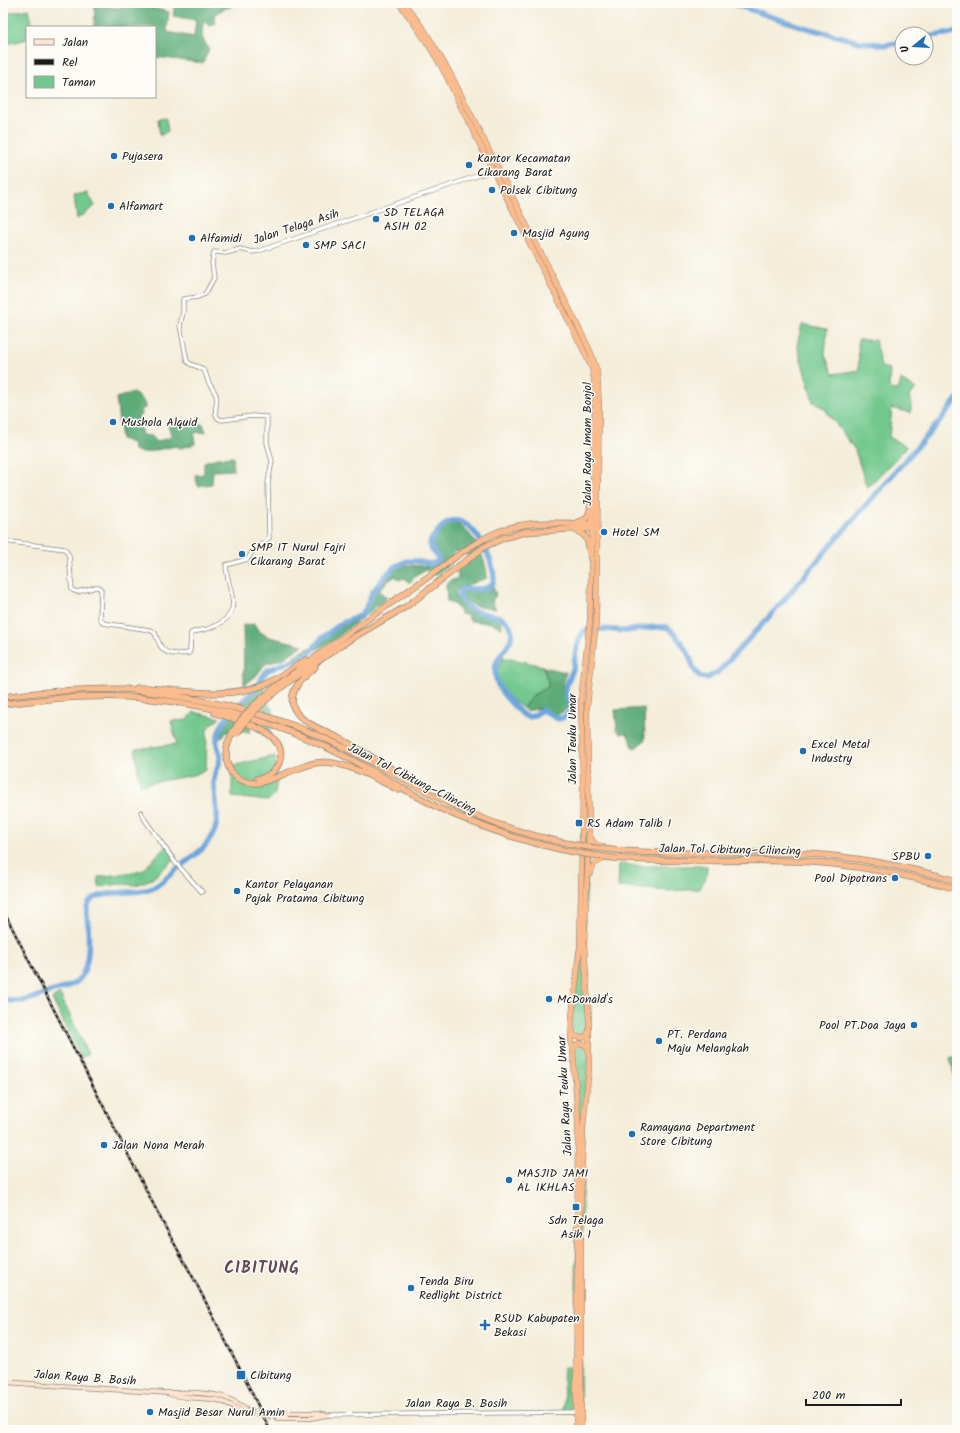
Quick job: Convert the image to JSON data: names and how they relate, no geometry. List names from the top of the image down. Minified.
{"streets":{"highway":["Jalan Raya Imam Bonjol","Jalan Teuku Umar","Jalan Tol Cibitung–Cilincing","Jalan Raya Teuku Umar"],"main road":["Jalan Raya B. Bosih"],"street":["Jalan Telaga Asih"]},"crossings":[["Jalan Telaga Asih","Jalan Raya Imam Bonjol"],["Jalan Raya Imam Bonjol","Jalan Teuku Umar"],["Jalan Teuku Umar","Jalan Raya Teuku Umar"],["Jalan Raya Teuku Umar","Jalan Raya B. Bosih"]],"districts":["CIBITUNG"],"places":{"other":["Pujasera","Kantor Kecamatan Cikarang Barat","Polsek Cibitung","Alfamart","SD TELAGA ASIH 02","Masjid Agung","Alfamidi","SMP SACI","Mushola Alquid","Hotel SM","SMP IT Nurul Fajri Cikarang Barat","Excel Metal Industry","SPBU","Pool Dipotrans","Kantor Pelayanan Pajak Pratama Cibitung","McDonald's","Pool PT.Doa Jaya","PT. Perdana Maju Melangkah","Ramayana Department Store Cibitung","Jalan Nona Merah","MASJID JAMI AL IKHLAS","Tenda Biru Redlight District","Masjid Besar Nurul Amin"],"transit":["RS Adam Talib 1","Sdn Telaga Asih 1","Cibitung"],"health":["RSUD Kabupaten Bekasi"]},"legend":["Jalan","Rel","Taman"],"scale_bar":"200 m","north":"left"}
